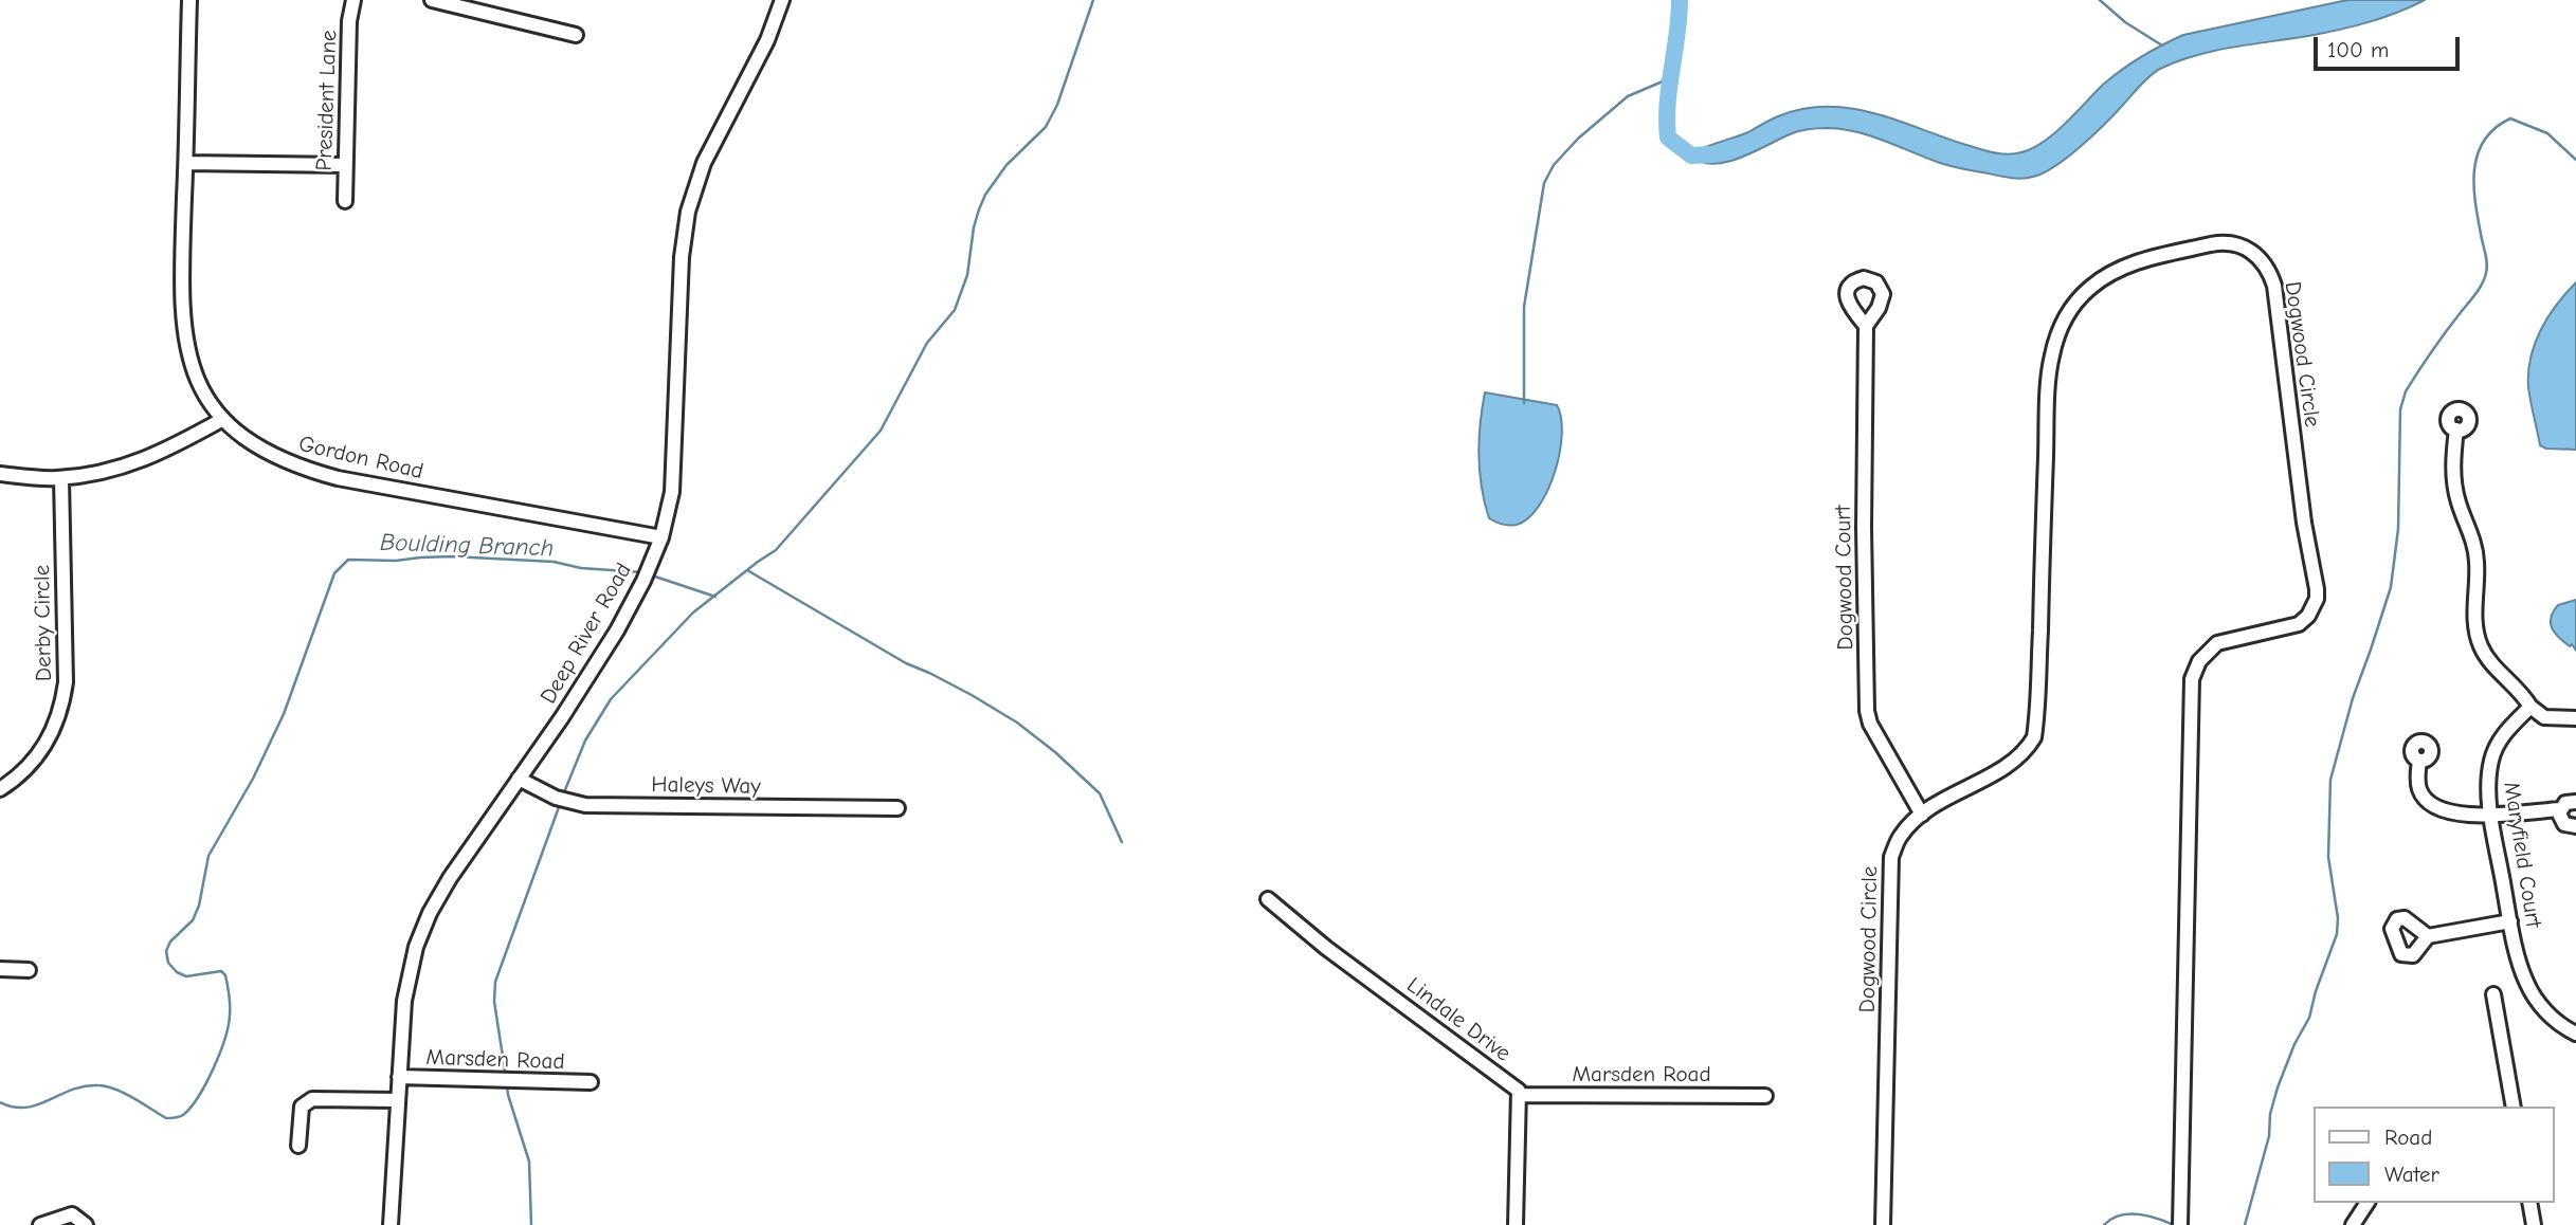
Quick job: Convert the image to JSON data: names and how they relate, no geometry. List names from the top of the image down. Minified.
{"streets":{"street":["President Lane","Dogwood Circle","Gordon Road","Dogwood Court","Derby Circle","Deep River Road","Haleys Way","Maryfield Court","Lindale Drive","Marsden Road"]},"crossings":[["Dogwood Circle","Dogwood Court"],["Gordon Road","Deep River Road"],["Deep River Road","Haleys Way"],["Deep River Road","Marsden Road"],["Lindale Drive","Marsden Road"]],"water":["Boulding Branch"],"legend":["Road","Water"],"scale_bar":"100 m"}
